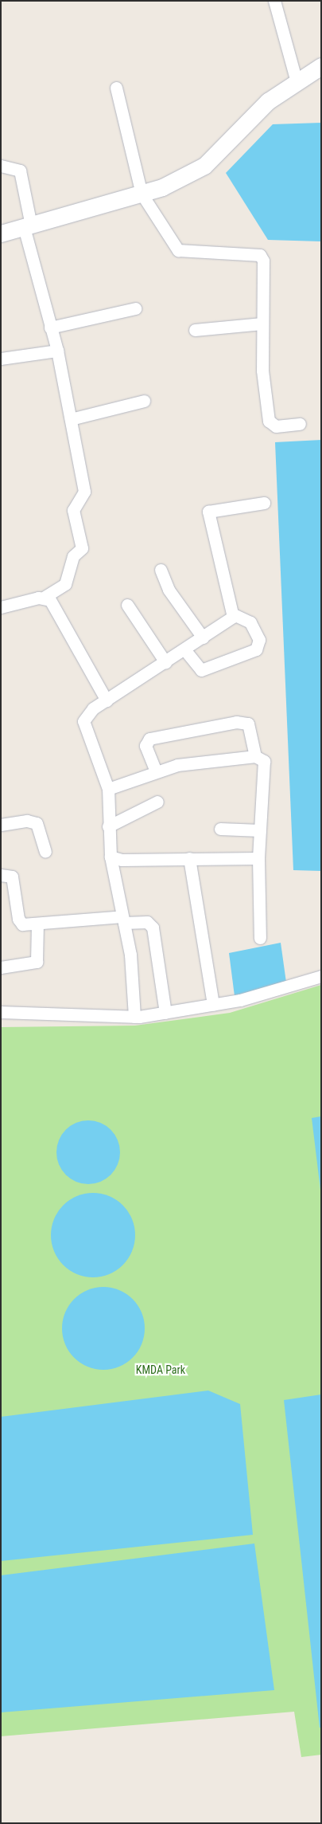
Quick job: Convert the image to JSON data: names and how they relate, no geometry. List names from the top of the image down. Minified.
{"parks":["KMDA Park"]}
